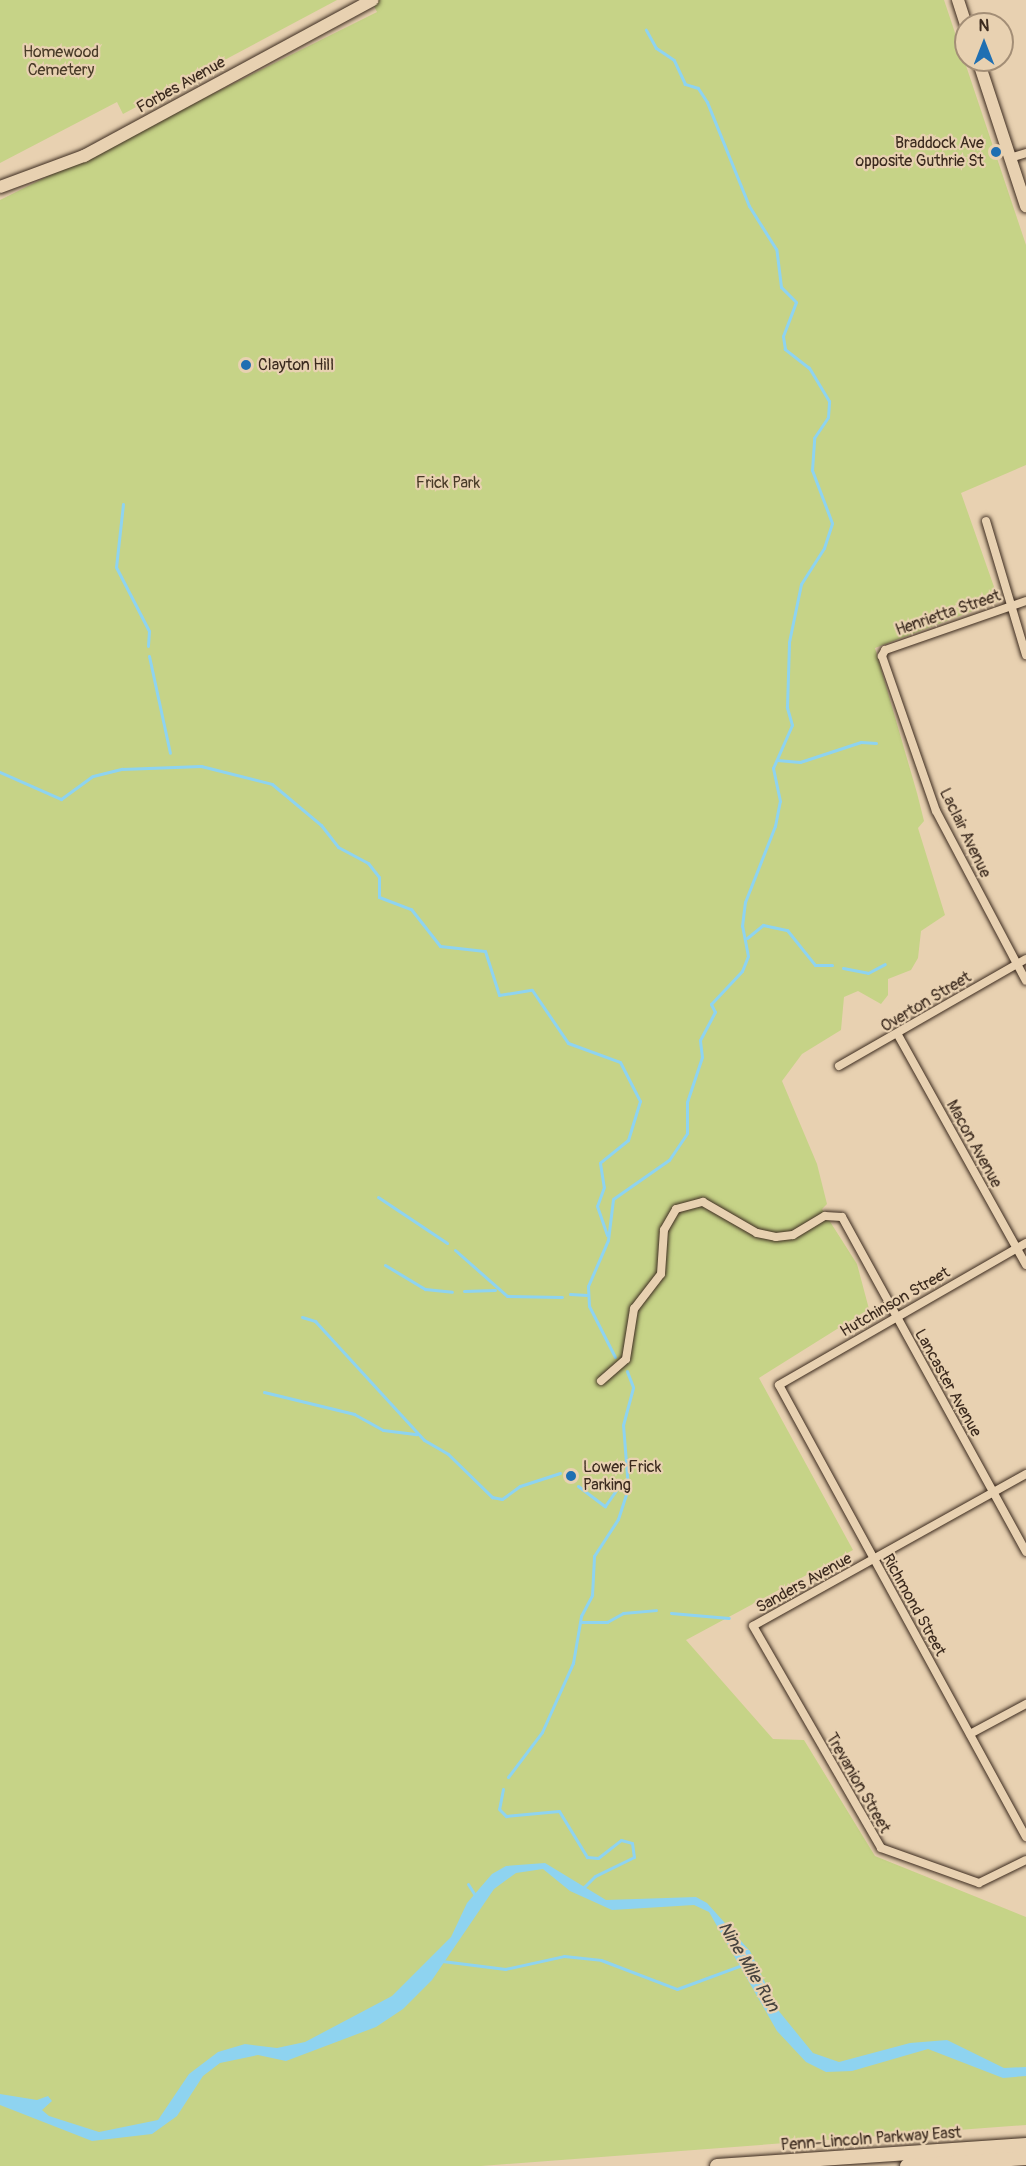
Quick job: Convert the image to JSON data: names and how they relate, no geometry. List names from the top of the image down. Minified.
{"streets":{"highway":["Penn-Lincoln Parkway East"],"main road":["Forbes Avenue"],"street":["Henrietta Street","Laclair Avenue","Overton Street","Macon Avenue","Hutchinson Street","Lancaster Avenue","Sanders Avenue","Richmond Street","Trevanion Street"]},"crossings":[["Henrietta Street","Laclair Avenue"],["Laclair Avenue","Overton Street"],["Overton Street","Macon Avenue"],["Macon Avenue","Hutchinson Street"],["Hutchinson Street","Lancaster Avenue"],["Hutchinson Street","Richmond Street"],["Lancaster Avenue","Sanders Avenue"],["Sanders Avenue","Richmond Street"],["Sanders Avenue","Trevanion Street"]],"water":["Nine Mile Run"],"parks":["Homewood Cemetery","Frick Park"],"places":["Braddock Ave opposite Guthrie St","Clayton Hill","Lower Frick Parking"],"north":"top"}
